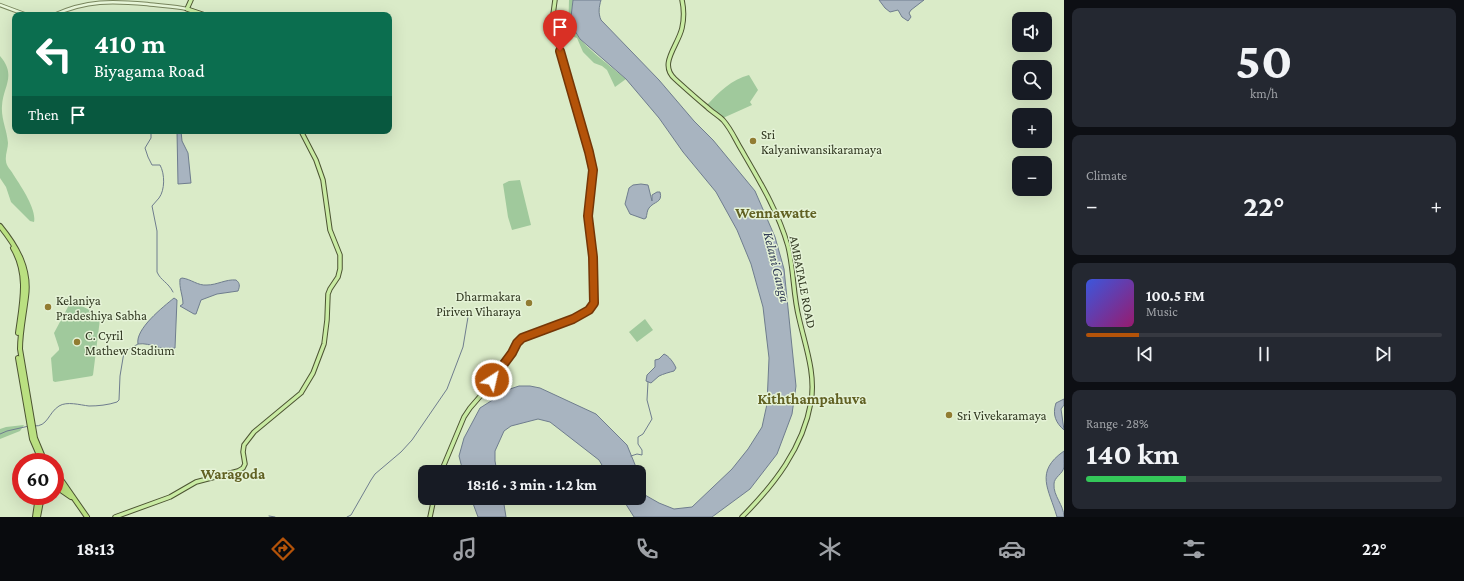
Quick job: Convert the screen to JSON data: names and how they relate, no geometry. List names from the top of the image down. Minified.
{"streets":{"main road":["AMBATALE ROAD"]},"districts":["Wennawatte","Kiththampahuva","Waragoda"],"water":["Kelani Ganga"],"places":["Sri Kalyaniwansikaramaya","Dharmakara Piriven Viharaya","Kelaniya Pradeshiya Sabha","C. Cyril Mathew Stadium","Sri Vivekaramaya"],"page":{"tile":[["50","km/h"],"Climate",["Range · 28%","140 km"]],"map_buttons":["+","−"],"turn":["410 m","Biyagama Road"],"then":"Then","heat":["−","22°","+"],"song":["100.5 FM","Music"],"limit":"60","trip":"18:16 · 3 min · 1.2 km","tabs":["18:13","22°"]}}
